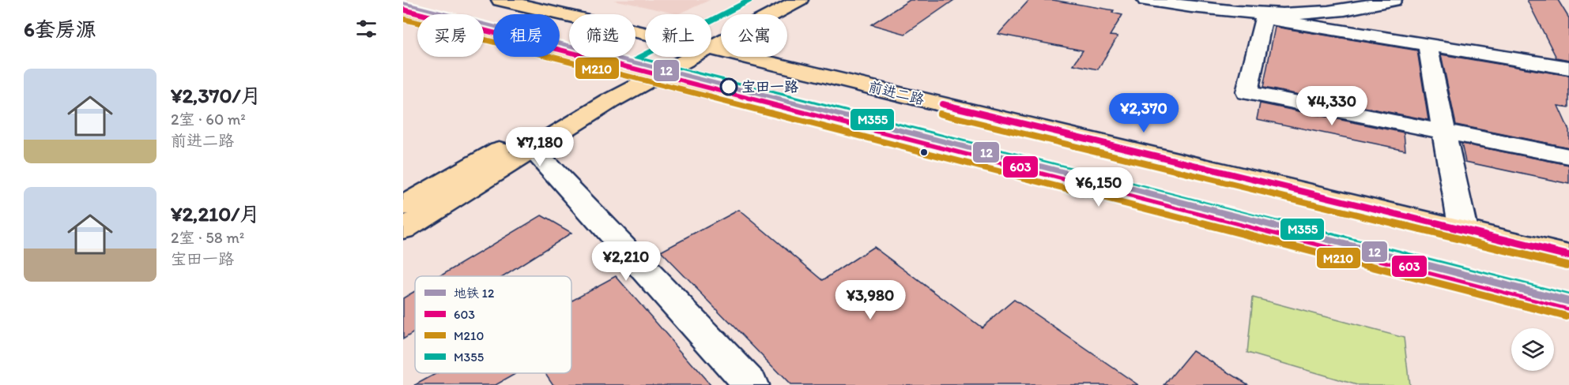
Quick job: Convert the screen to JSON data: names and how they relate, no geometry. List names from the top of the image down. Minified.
{"streets":{"main road":["前进二路"]},"places":["宝田一路"],"lines":["transit line M355","metro line 12","transit line 603","transit line M210"],"legend":["地铁 12","603","M210","M355"],"page":{"heading":"6套房源","chip":["买房","租房","筛选","新上","公寓"],"list":[{"name":"¥2,370/月","note":"2室 · 60 m² · 前进二路"},{"name":"¥2,210/月","note":"2室 · 58 m² · 宝田一路"}],"price":["¥4,330","¥2,370","¥7,180","¥6,150","¥2,210","¥3,980"]}}
